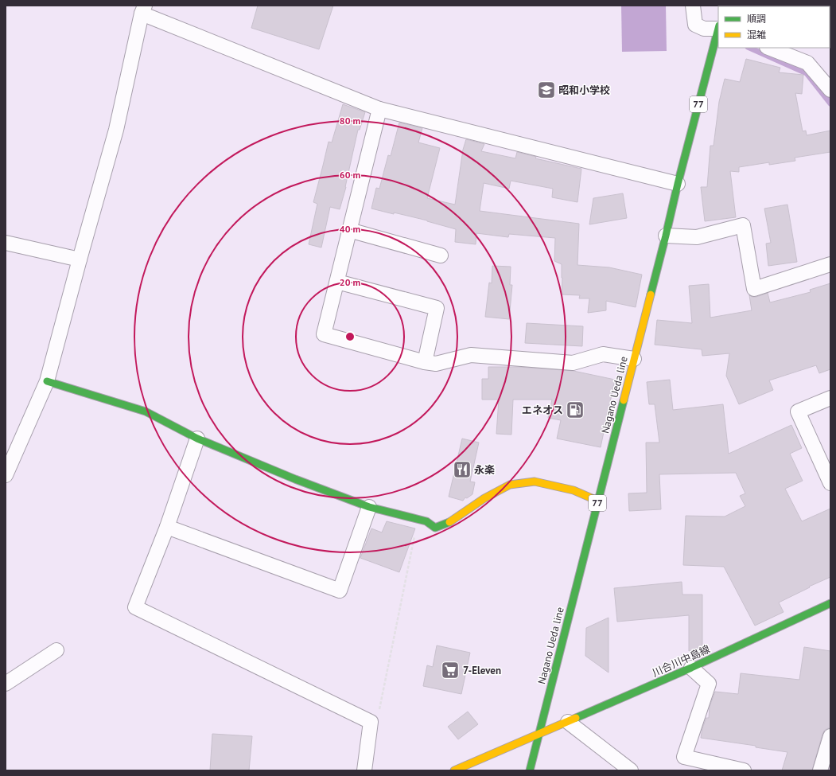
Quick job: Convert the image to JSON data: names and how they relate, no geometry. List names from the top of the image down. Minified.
{"streets":{"main road":["77","Nagano Ueda line","川合川中島線"]},"crossings":[["Nagano Ueda line","川合川中島線"]],"places":{"school or university":["昭和小学校"],"fuel station":["エネオス"],"restaurant":["永楽"],"supermarket":["7-Eleven"]},"legend":["順調","混雑"],"rings":["80 m","60 m","40 m","20 m"]}
